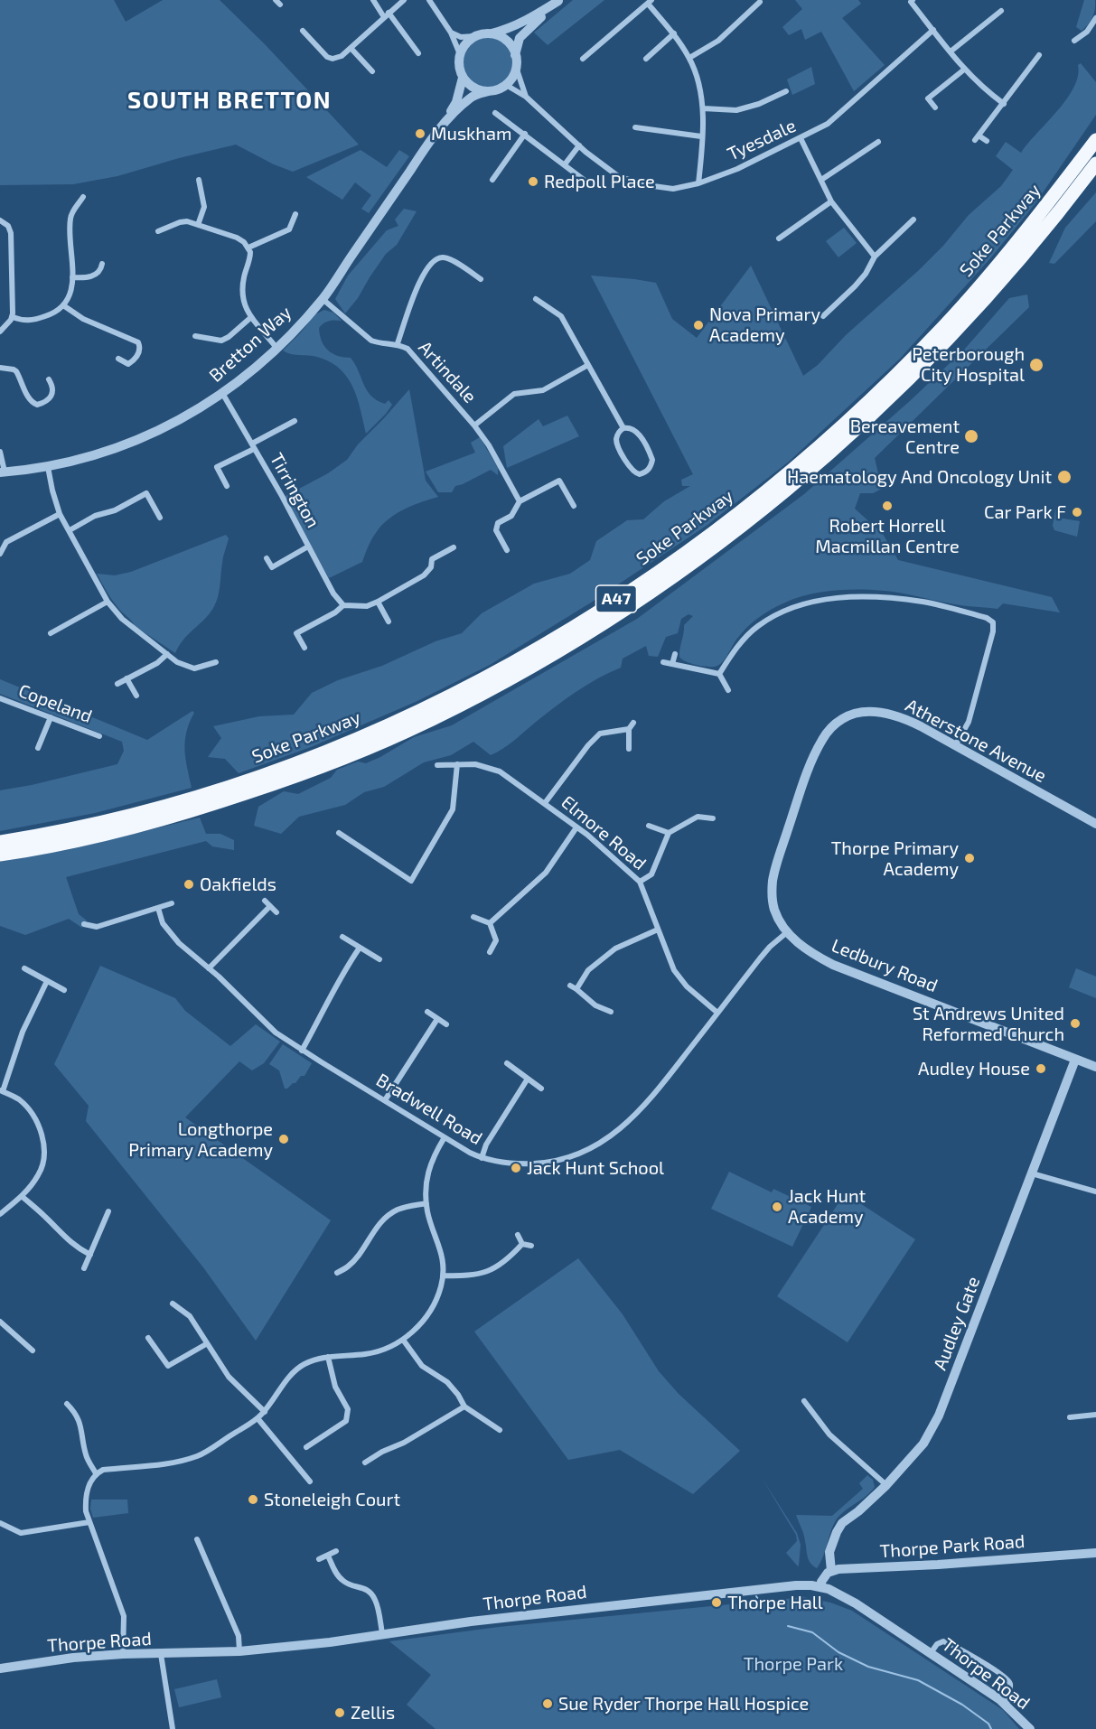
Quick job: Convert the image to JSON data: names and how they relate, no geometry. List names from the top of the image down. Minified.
{"streets":{"highway":["Soke Parkway","A47"],"street":["Tyesdale","Bretton Way","Artindale","Tirrington","Copeland","Atherstone Avenue","Elmore Road","Ledbury Road","Bradwell Road","Audley Gate","Thorpe Park Road","Thorpe Road"]},"crossings":[["Tyesdale","Bretton Way"],["Soke Parkway","A47"],["Bretton Way","Artindale"],["Bretton Way","Tirrington"],["Atherstone Avenue","Ledbury Road"],["Atherstone Avenue","Bradwell Road"],["Elmore Road","Bradwell Road"],["Ledbury Road","Bradwell Road"],["Ledbury Road","Audley Gate"],["Audley Gate","Thorpe Park Road"]],"districts":["SOUTH BRETTON"],"parks":["Thorpe Park"],"places":["Muskham","Redpoll Place","Nova Primary Academy","Peterborough City Hospital","Bereavement Centre","Haematology And Oncology Unit","Robert Horrell Macmillan Centre","Car Park F","Thorpe Primary Academy","Oakfields","St Andrews United Reformed Church","Audley House","Longthorpe Primary Academy","Jack Hunt School","Jack Hunt Academy","Stoneleigh Court","Thorpe Hall","Sue Ryder Thorpe Hall Hospice","Zellis"]}
